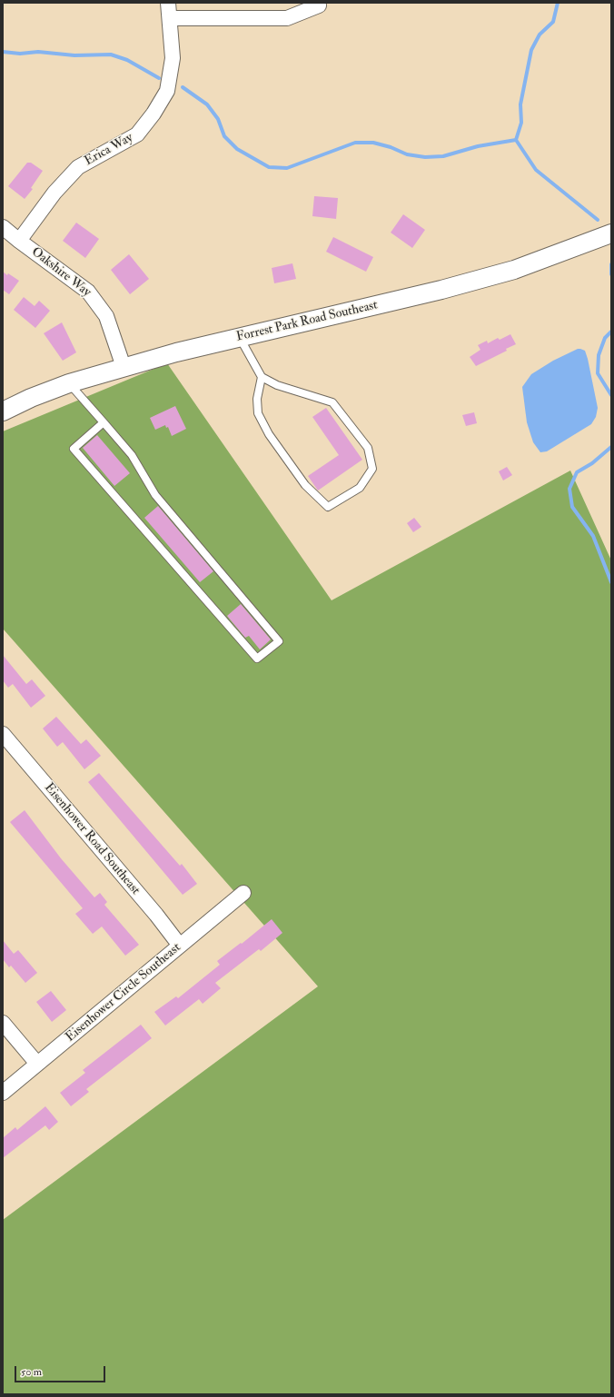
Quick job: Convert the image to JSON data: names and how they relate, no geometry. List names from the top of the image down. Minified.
{"streets":{"street":["Erica Way","Oakshire Way","Forrest Park Road Southeast","Eisenhower Road Southeast","Eisenhower Circle Southeast"]},"crossings":[["Erica Way","Oakshire Way"],["Oakshire Way","Forrest Park Road Southeast"],["Eisenhower Road Southeast","Eisenhower Circle Southeast"]],"scale_bar":"50 m"}
